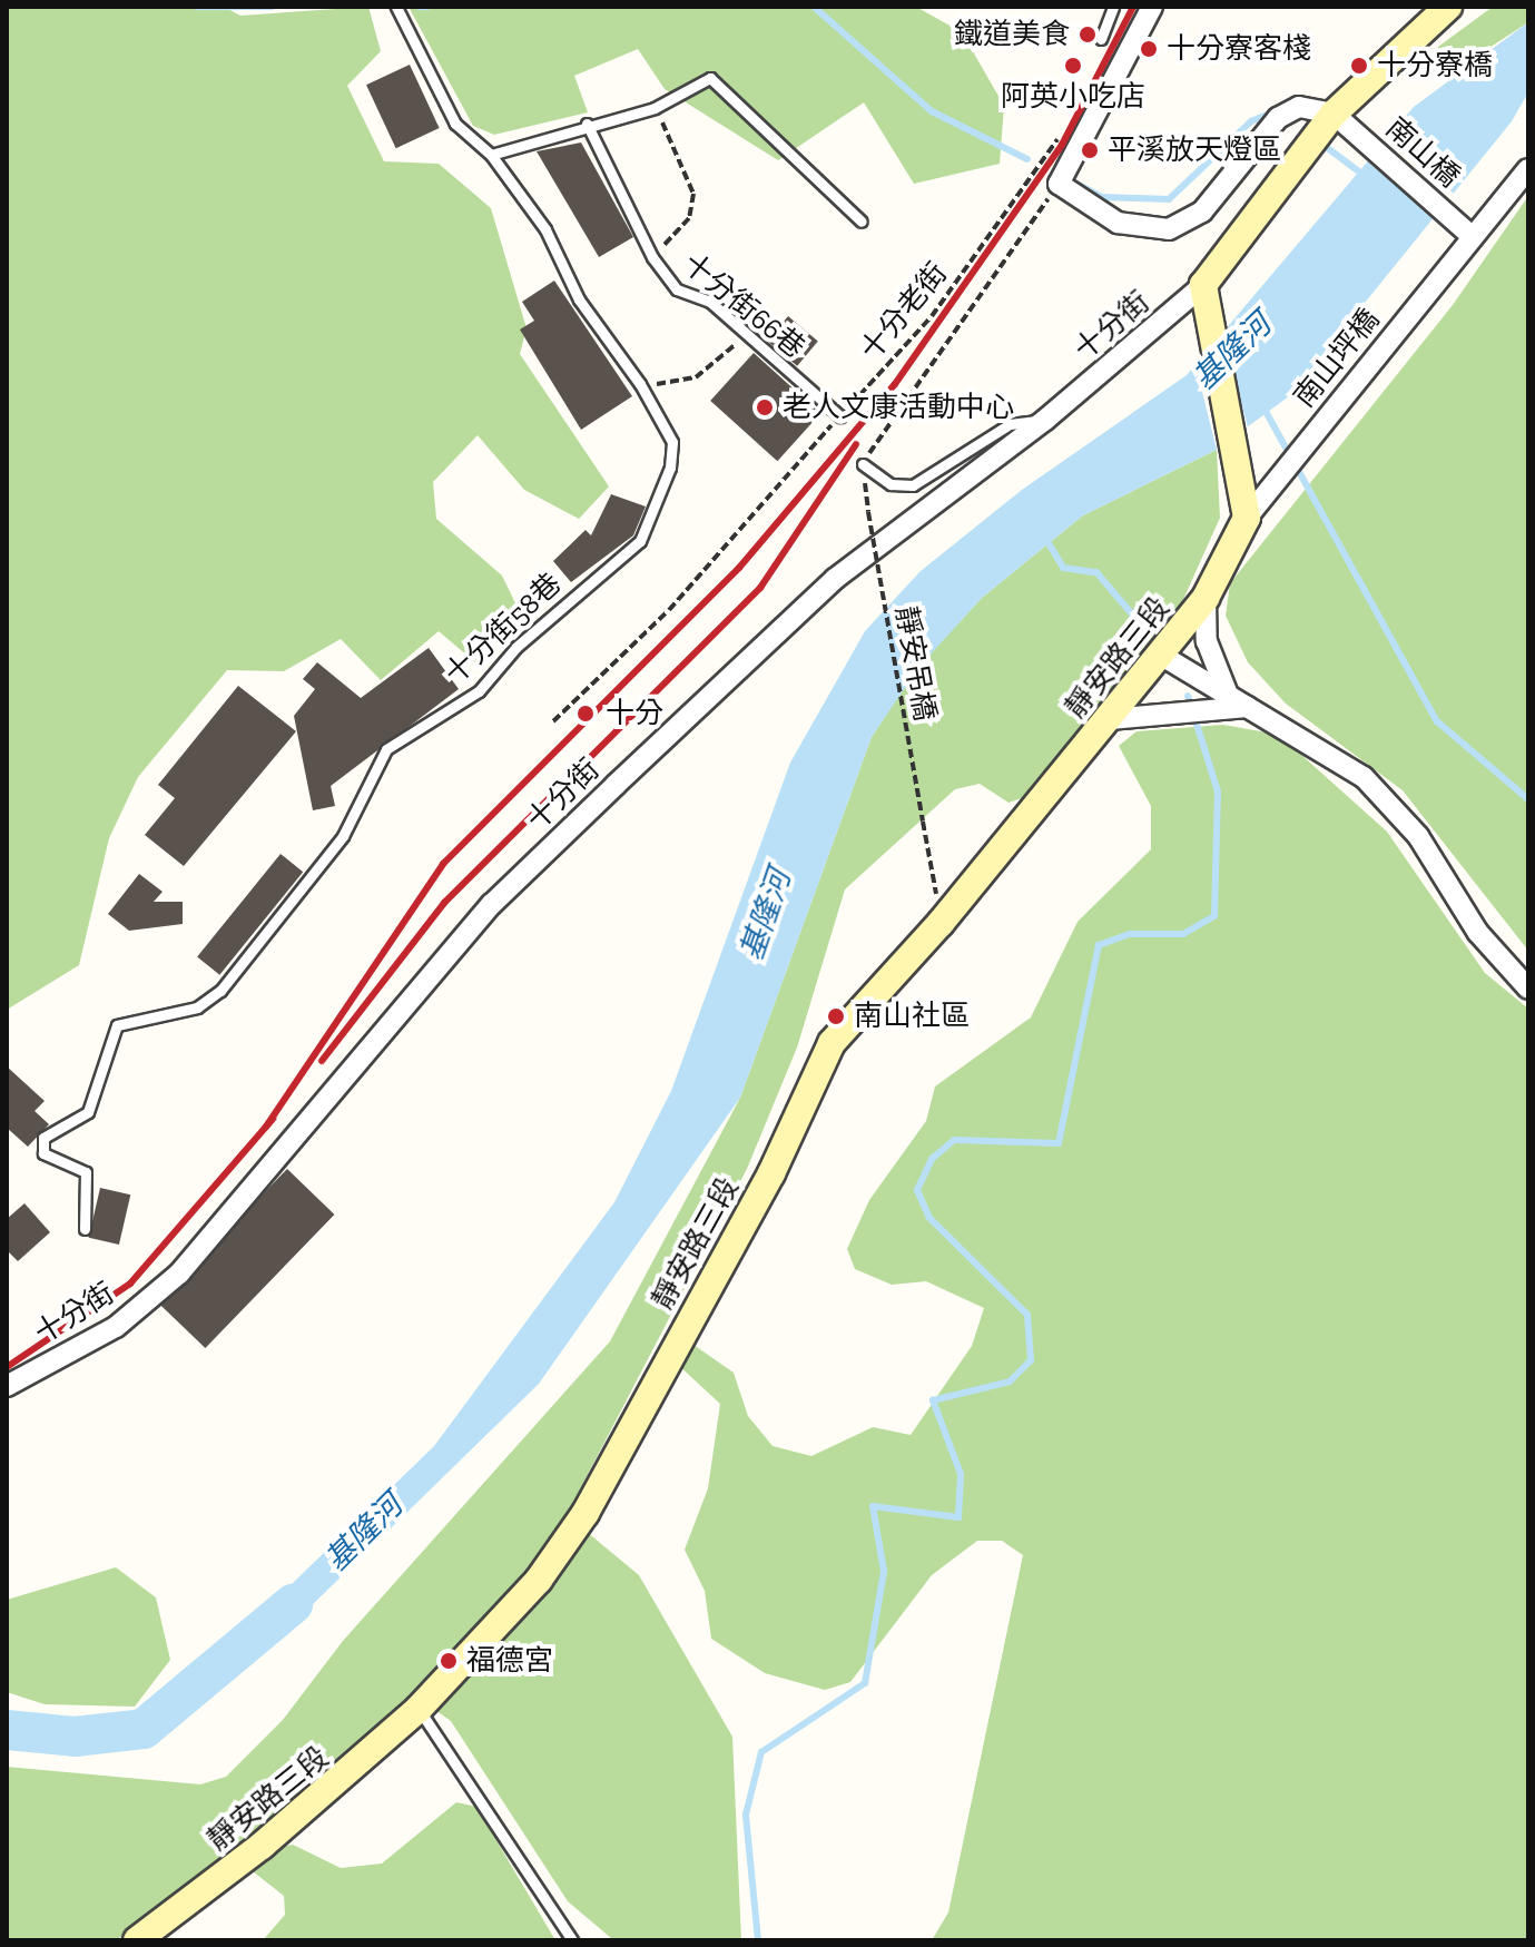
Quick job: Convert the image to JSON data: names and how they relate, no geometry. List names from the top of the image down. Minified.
{"streets":{"main road":["靜安路三段"],"street":["南山橋","十分街","南山坪橋"],"lane":["十分街66巷","十分街58巷"],"path":["十分老街","靜安吊橋"]},"crossings":[["南山橋","南山坪橋"],["十分街66巷","十分老街"],["十分老街","靜安吊橋"],["南山坪橋","靜安路三段"],["靜安路三段","靜安吊橋"]],"water":["基隆河"],"places":["鐵道美食","十分寮客棧","阿英小吃店","十分寮橋","平溪放天燈區","老人文康活動中心","十分","南山社區","福德宮"]}
